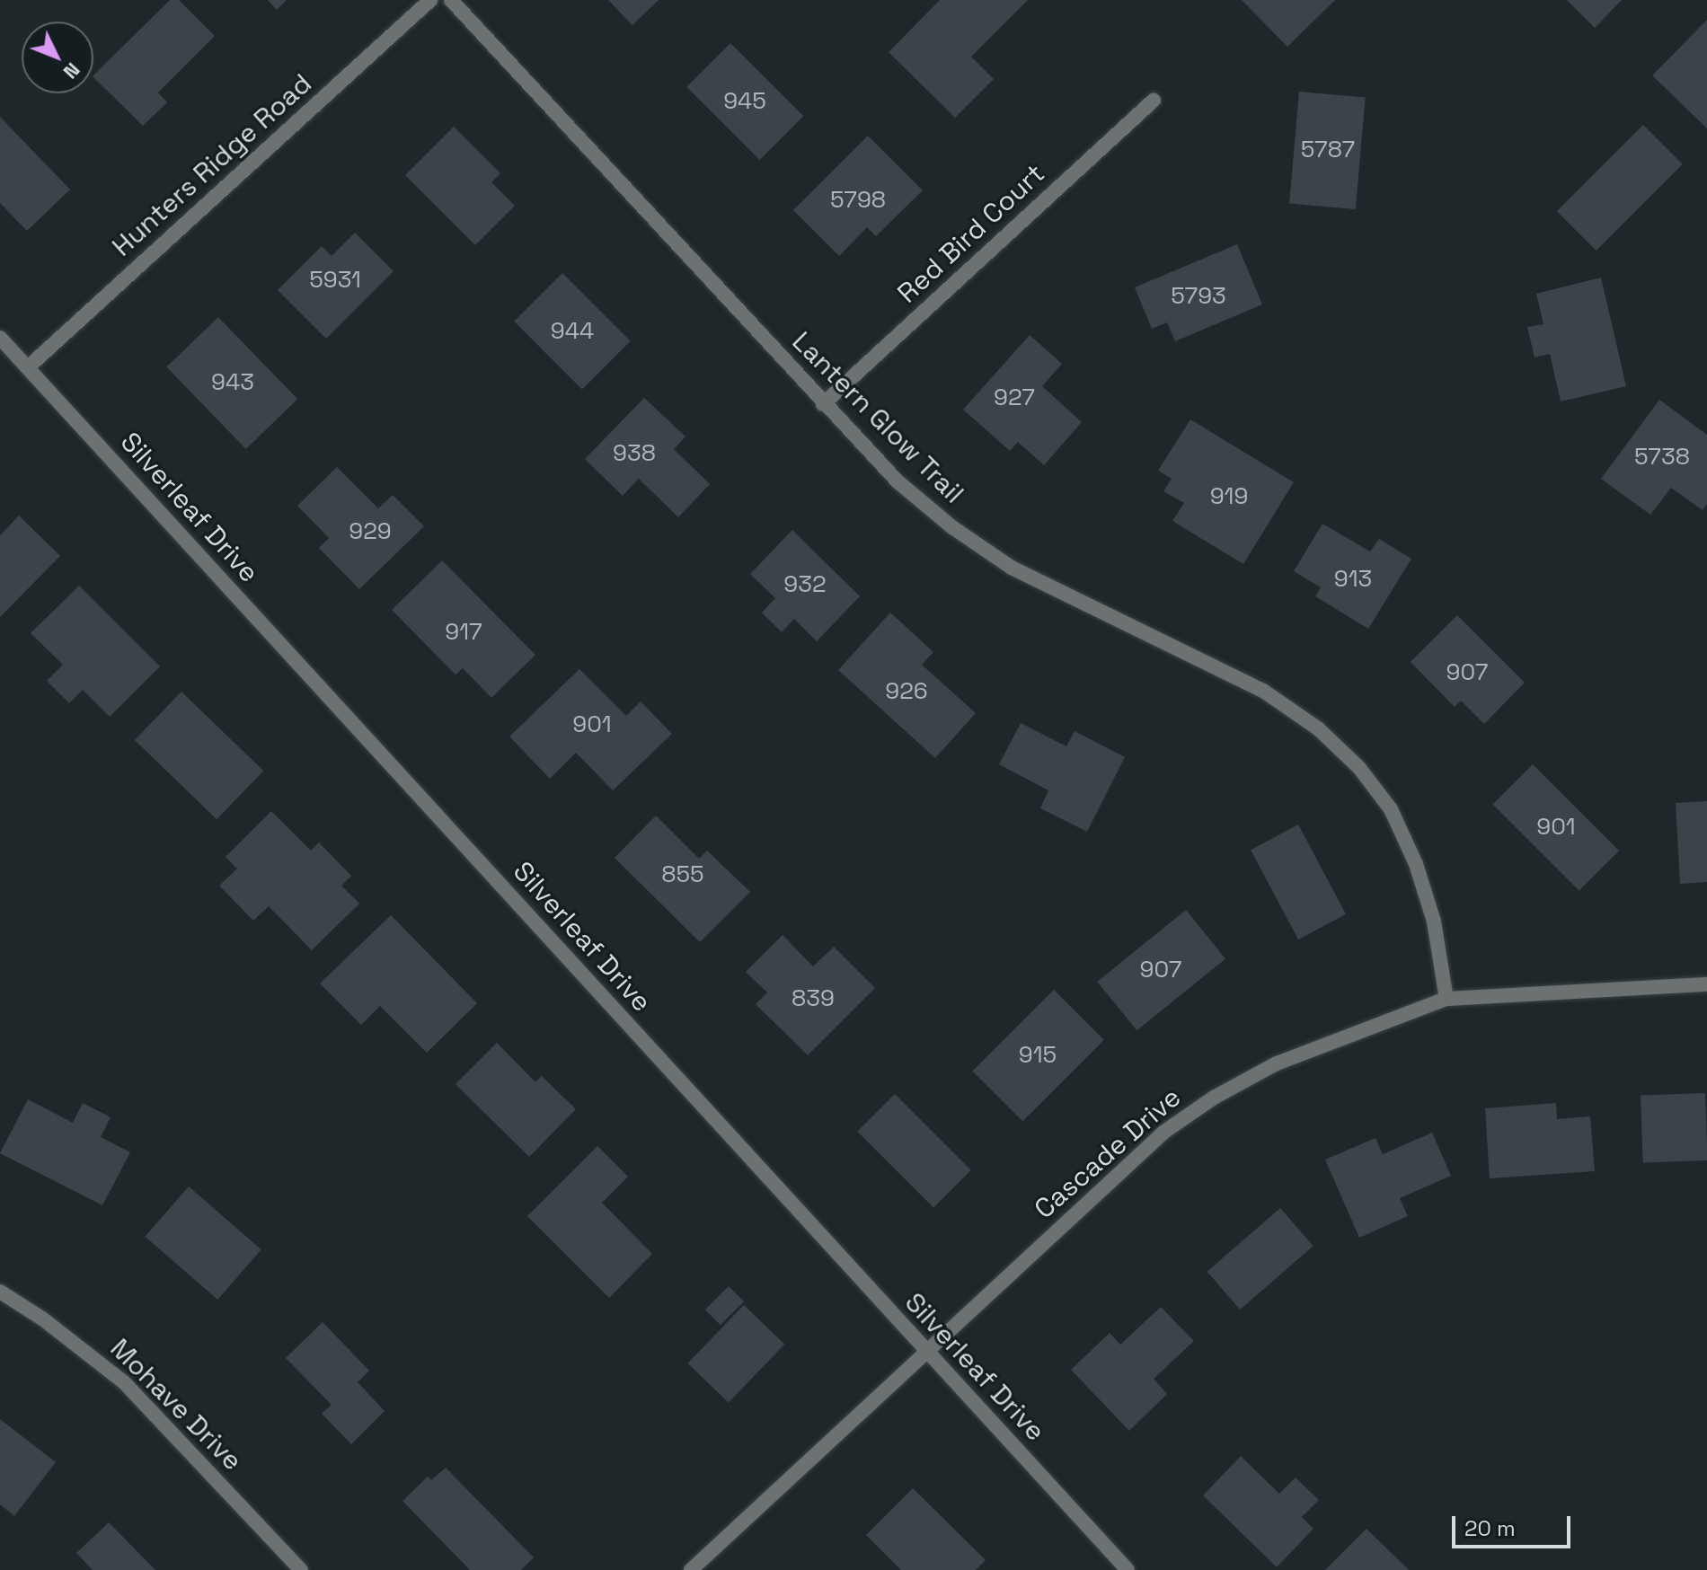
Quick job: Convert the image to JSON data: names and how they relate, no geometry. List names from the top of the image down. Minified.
{"streets":{"street":["Hunters Ridge Road","Red Bird Court","Lantern Glow Trail","Silverleaf Drive","Cascade Drive","Mohave Drive"]},"crossings":[["Hunters Ridge Road","Silverleaf Drive"],["Red Bird Court","Lantern Glow Trail"],["Lantern Glow Trail","Cascade Drive"],["Silverleaf Drive","Cascade Drive"]],"house_numbers":["945","5787","5798","5931","5793","944","943","927","938","5738","919","929","913","932","917","907","926","901","901","855","907","839","915"],"scale_bar":"20 m","north":"bottom right"}
